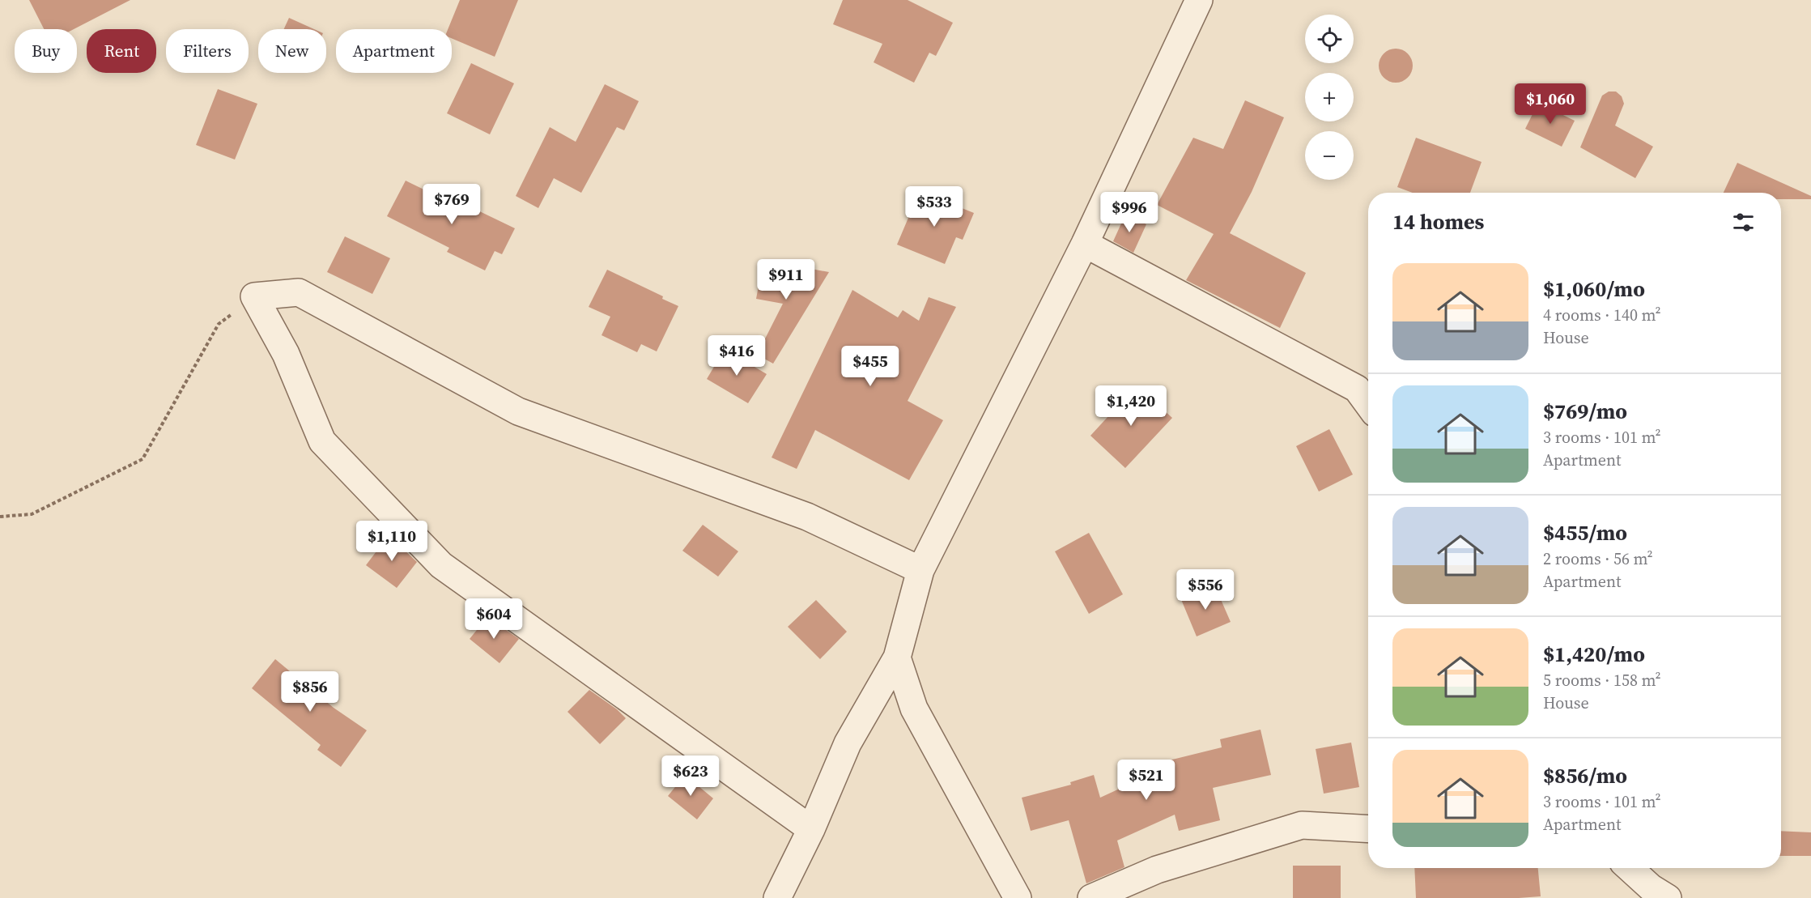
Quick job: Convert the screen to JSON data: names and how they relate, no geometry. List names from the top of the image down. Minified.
{"page":{"map_buttons":["+","−"],"chip":["Buy","Rent","Filters","New","Apartment"],"price":["$1,060","$769","$533","$996","$911","$416","$455","$1,420","$1,110","$556","$604","$856","$623","$521"],"heading":"14 homes","list":[{"name":"$1,060/mo","note":"4 rooms · 140 m² · House"},{"name":"$769/mo","note":"3 rooms · 101 m² · Apartment"},{"name":"$455/mo","note":"2 rooms · 56 m² · Apartment"},{"name":"$1,420/mo","note":"5 rooms · 158 m² · House"},{"name":"$856/mo","note":"3 rooms · 101 m² · Apartment"}]}}
